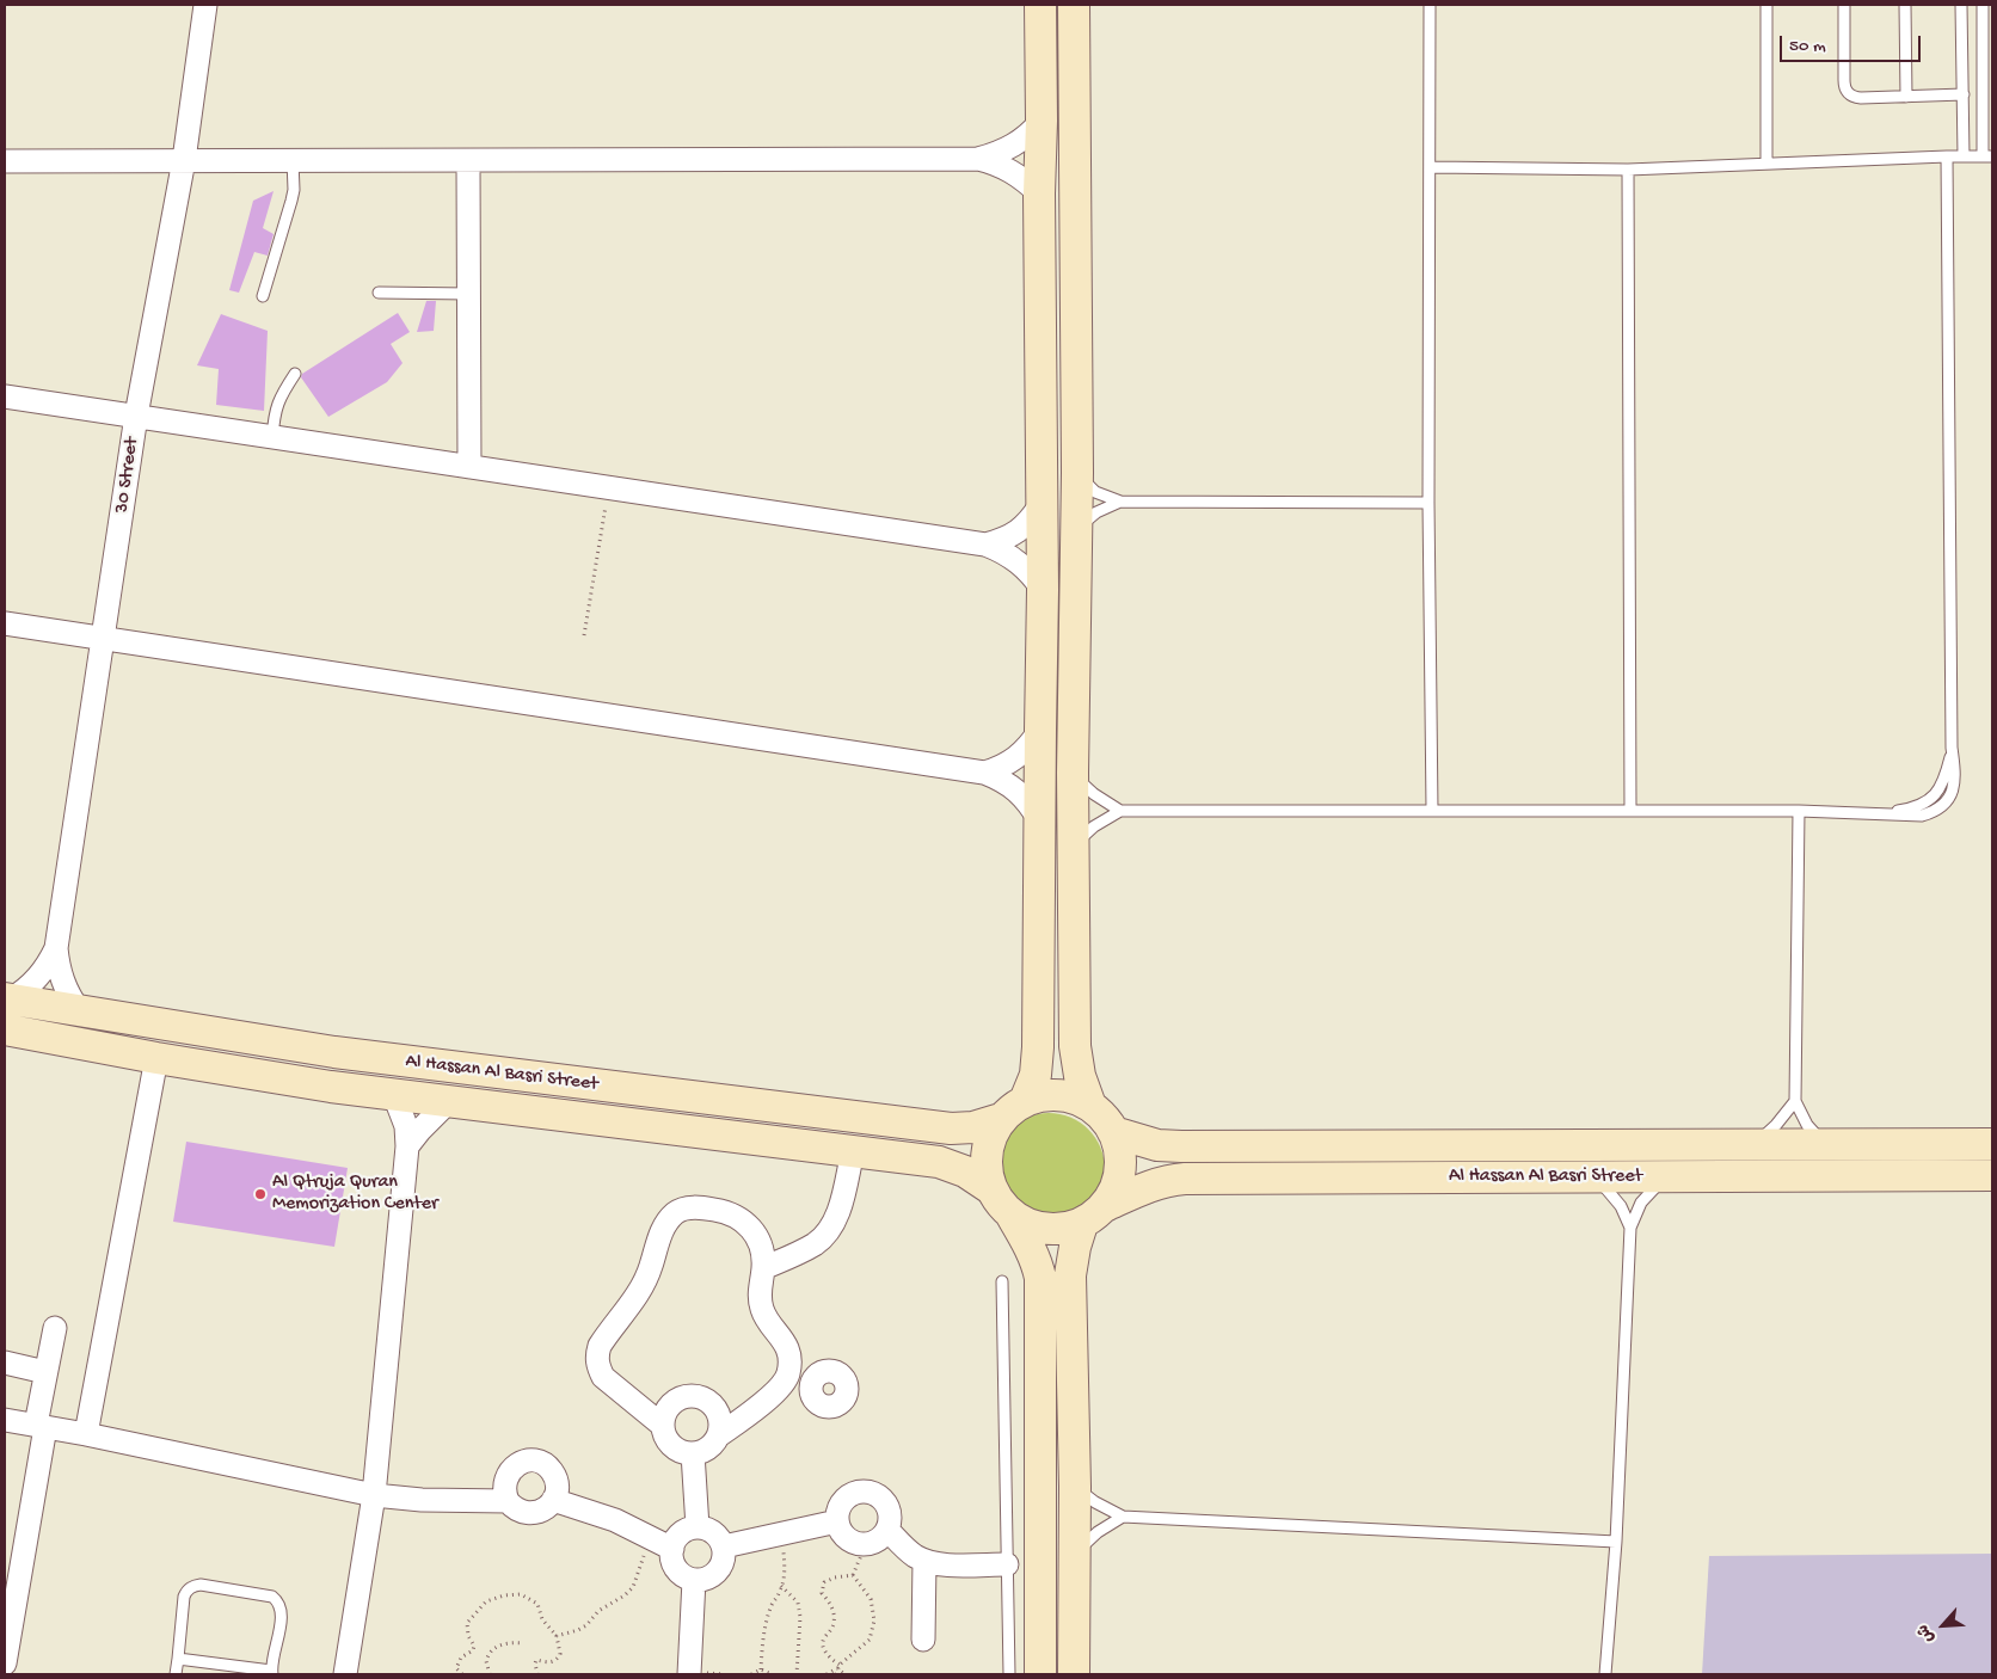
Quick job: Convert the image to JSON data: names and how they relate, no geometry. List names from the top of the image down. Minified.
{"streets":{"street":["30 Street","Al Hassan Al Basri Street"]},"crossings":[["30 Street","Al Hassan Al Basri Street"]],"places":["Al Qtruja Quran Memorization Center"],"scale_bar":"50 m","north":"bottom left"}
